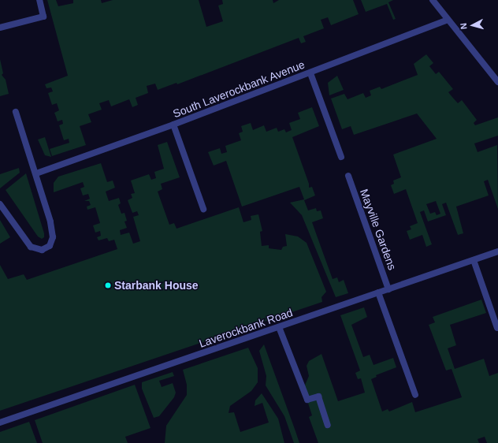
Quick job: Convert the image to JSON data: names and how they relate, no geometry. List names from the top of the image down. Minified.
{"streets":{"street":["South Laverockbank Avenue","Mayville Gardens","Laverockbank Road"]},"crossings":[["Mayville Gardens","Laverockbank Road"]],"places":["Starbank House"],"north":"left"}
